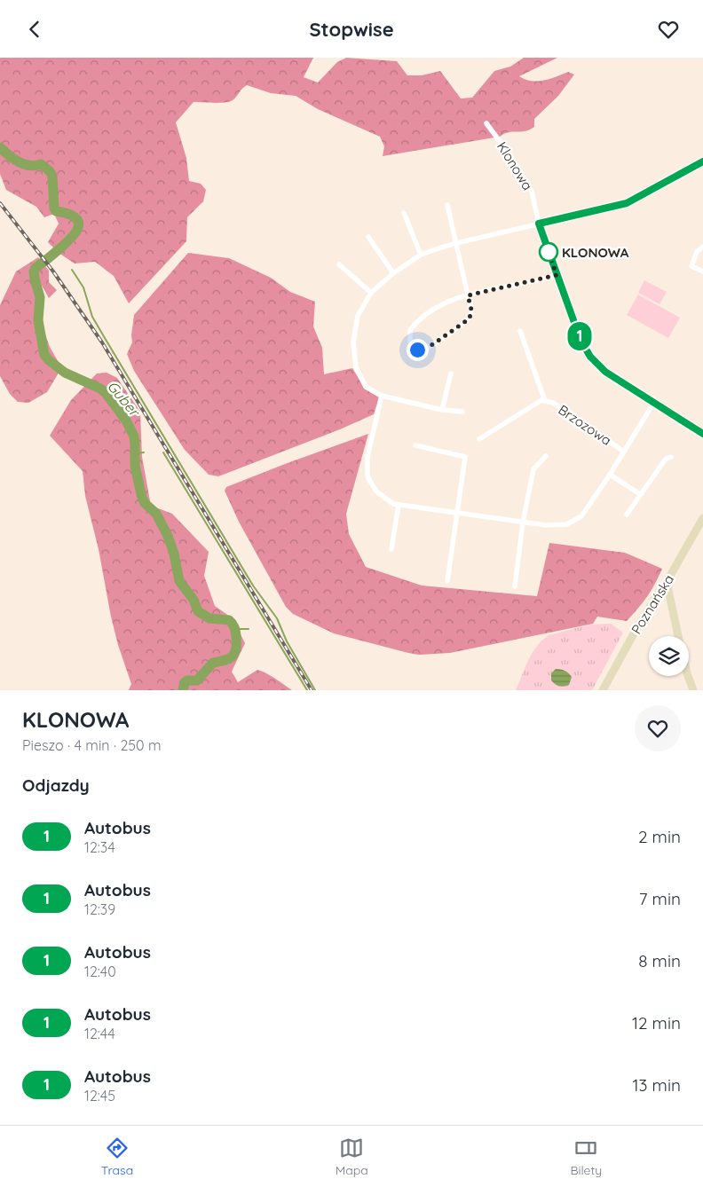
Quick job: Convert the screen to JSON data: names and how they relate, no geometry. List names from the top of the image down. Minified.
{"streets":{"street":["Klonowa","Brzozowa","Poznańska"]},"water":["Guber"],"places":["KLONOWA"],"lines":["bus line 1"],"page":{"header":"Stopwise","on_map":"1","heading":[["KLONOWA","Pieszo · 4 min · 250 m"],"Odjazdy"],"list":[{"mark":"1","name":"Autobus","note":"12:34","value":"2 min"},{"mark":"1","name":"Autobus","note":"12:39","value":"7 min"},{"mark":"1","name":"Autobus","note":"12:40","value":"8 min"},{"mark":"1","name":"Autobus","note":"12:44","value":"12 min"},{"mark":"1","name":"Autobus","note":"12:45","value":"13 min"}],"tabs":["Trasa","Mapa","Bilety"]}}
